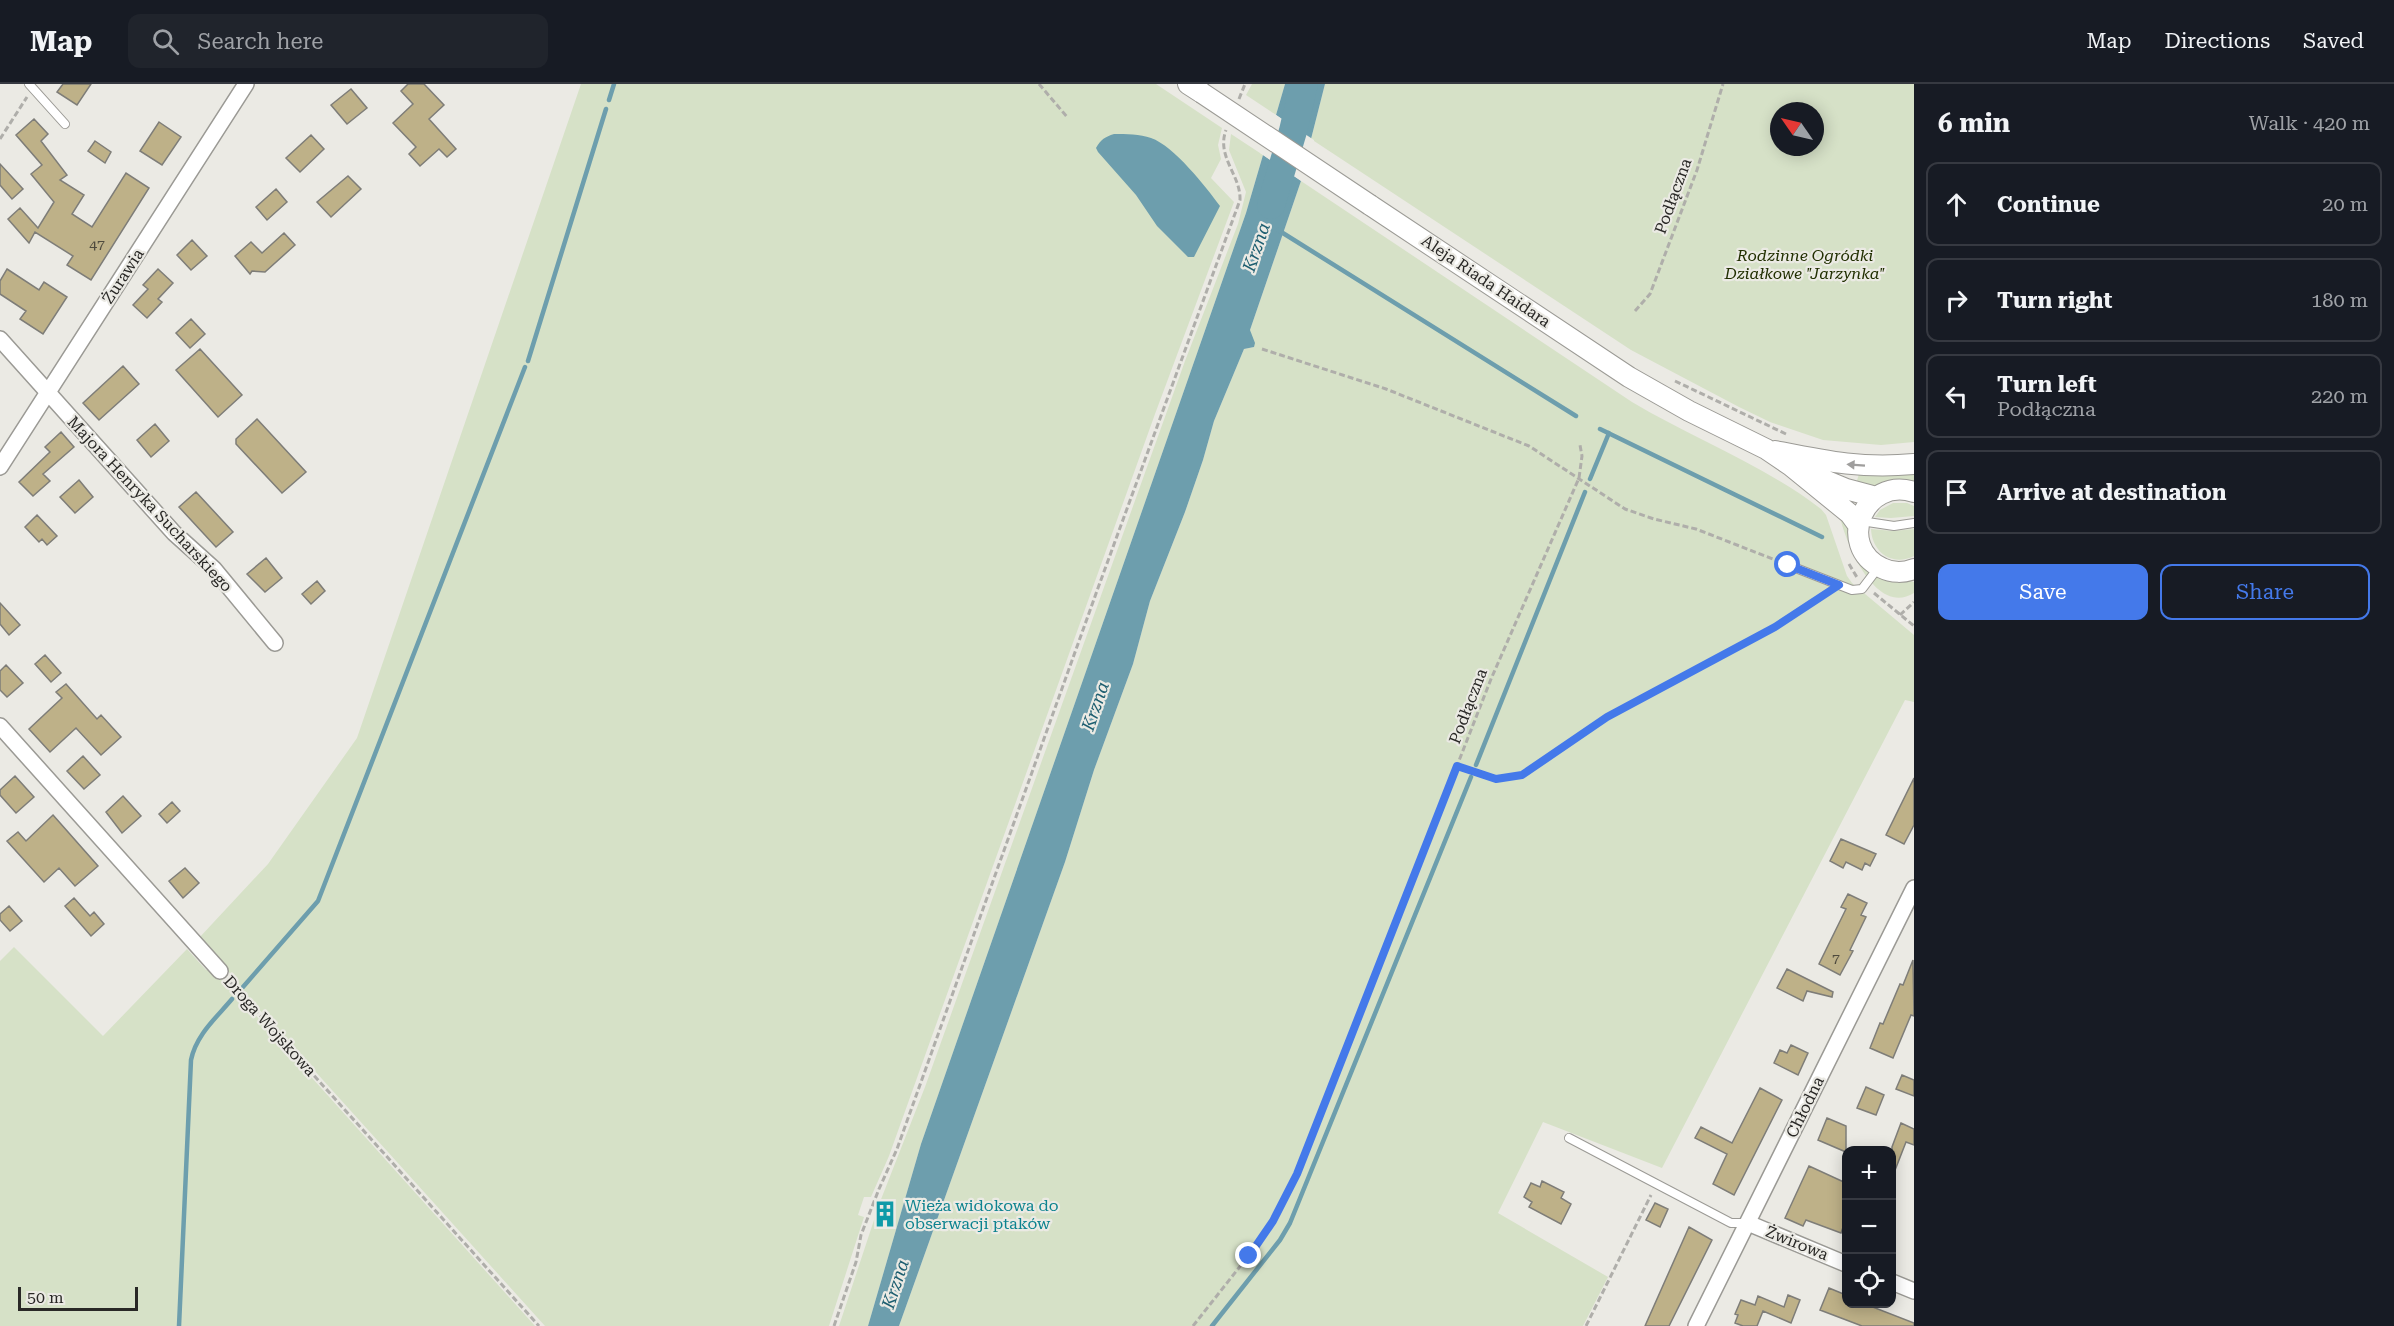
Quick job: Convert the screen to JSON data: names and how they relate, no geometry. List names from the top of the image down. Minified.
{"streets":{"street":["Żurawia","Aleja Riada Haidara","Majora Henryka Sucharskiego","Droga Wojskowa","Chłodna","Żwirowa"],"path":["Podłączna"]},"crossings":[["Żurawia","Majora Henryka Sucharskiego"],["Chłodna","Żwirowa"]],"water":["Krzna"],"parks":["Rodzinne Ogródki Działkowe \"Jarzynka\""],"places":{"building":["Wieża widokowa do obserwacji ptaków"]},"house_numbers":["47","7"],"scale_bar":"50 m","north":"top left","page":{"header":"Map","search":"Search here","nav":["Map","Directions","Saved"],"heading":["6 min","Walk · 420 m"],"list":[["Continue","20 m"],["Turn right","180 m"],["Turn left","Podłączna","220 m"],"Arrive at destination"],"buttons":["Save","Share"],"map_buttons":["+","−"],"scale":"50 m"}}
